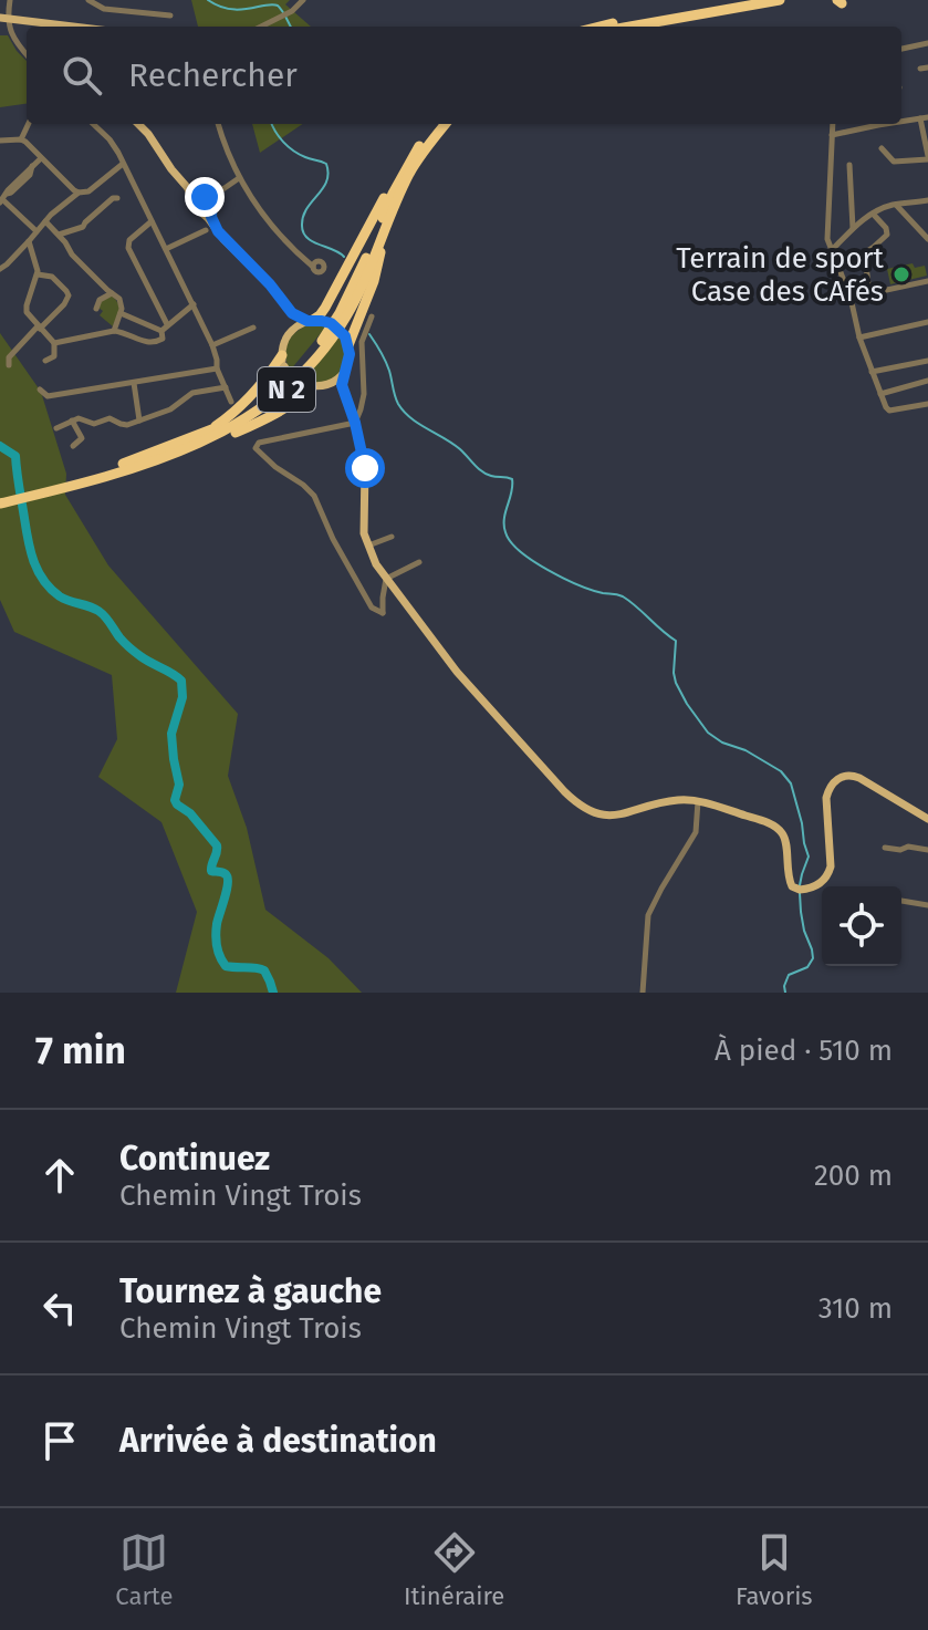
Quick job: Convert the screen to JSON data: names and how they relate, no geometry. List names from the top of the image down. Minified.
{"streets":{"highway":["N 2"]},"places":["Terrain de sport Case des CAfés"],"page":{"search":"Rechercher","heading":["7 min","À pied · 510 m"],"list":[["Continuez","Chemin Vingt Trois","200 m"],["Tournez à gauche","Chemin Vingt Trois","310 m"],"Arrivée à destination"],"nav":["Carte","Itinéraire","Favoris"]}}
